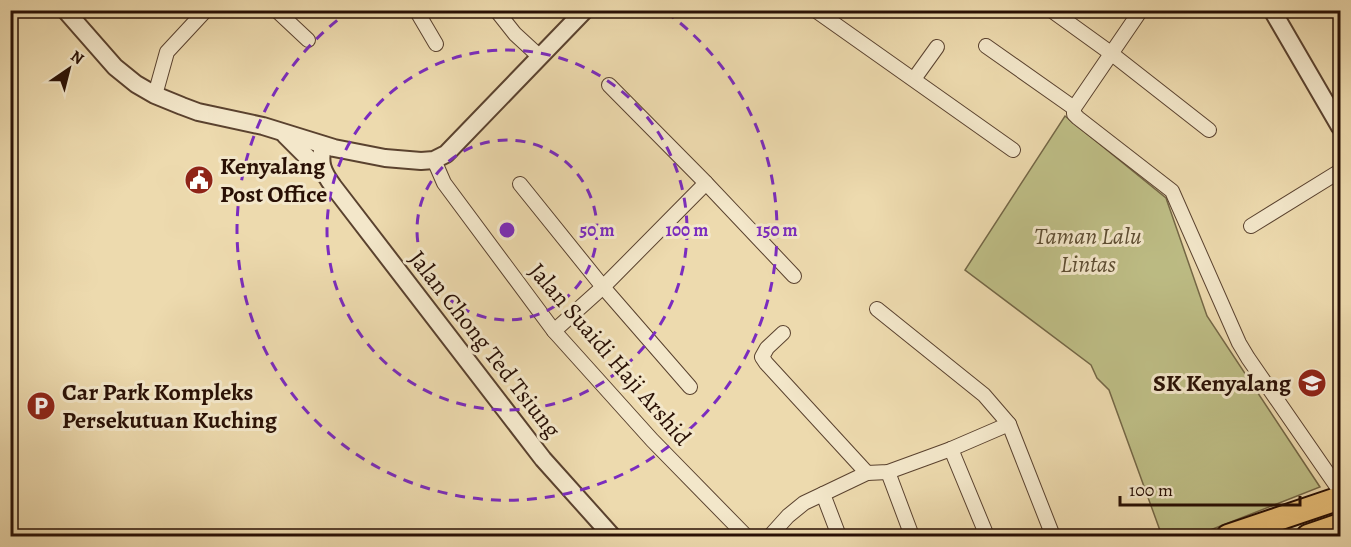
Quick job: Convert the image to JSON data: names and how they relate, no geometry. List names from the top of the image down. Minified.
{"streets":{"street":["Jalan Chong Ted Tsiung","Jalan Suaidi Haji Arshid"]},"parks":["Taman Lalu Lintas"],"places":{"public building":["Kenyalang Post Office"],"school or university":["SK Kenyalang"],"parking":["Car Park Kompleks Persekutuan Kuching"]},"scale_bar":"100 m","north":"top right","rings":["50 m","100 m","150 m"]}
